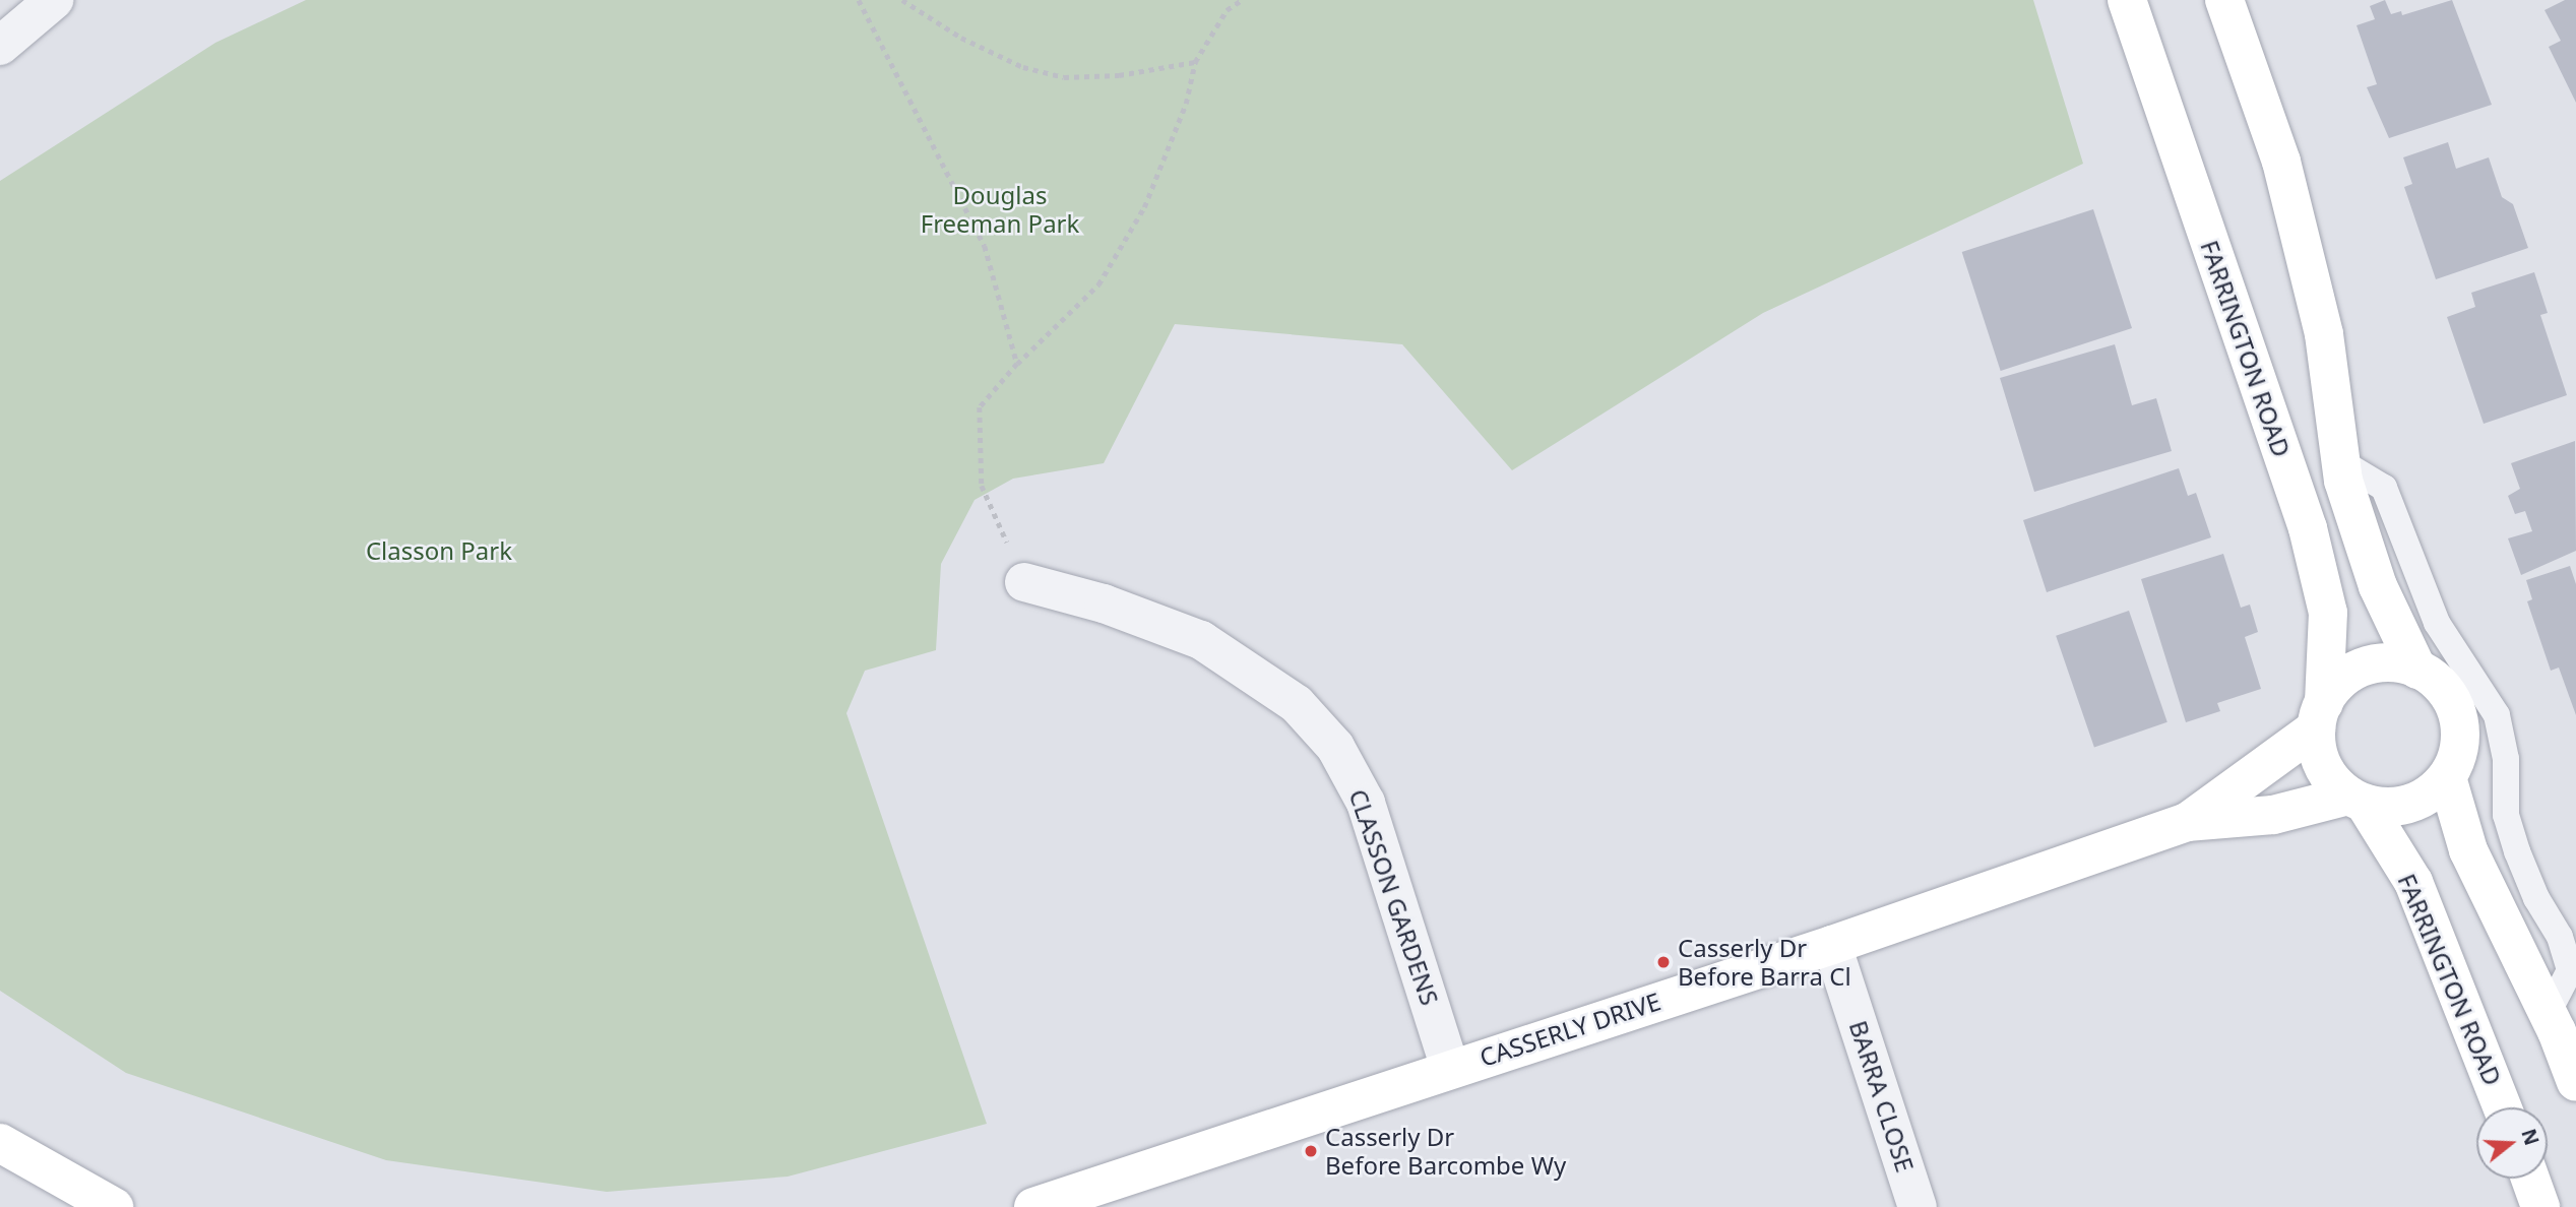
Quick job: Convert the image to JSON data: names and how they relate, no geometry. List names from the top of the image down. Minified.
{"streets":{"main road":["FARRINGTON ROAD","CASSERLY DRIVE"],"street":["CLASSON GARDENS","BARRA CLOSE"]},"crossings":[["FARRINGTON ROAD","CASSERLY DRIVE"],["CLASSON GARDENS","CASSERLY DRIVE"],["CASSERLY DRIVE","BARRA CLOSE"]],"parks":["Douglas Freeman Park","Classon Park"],"places":["Casserly Dr Before Barra Cl","Casserly Dr Before Barcombe Wy"],"north":"right"}
